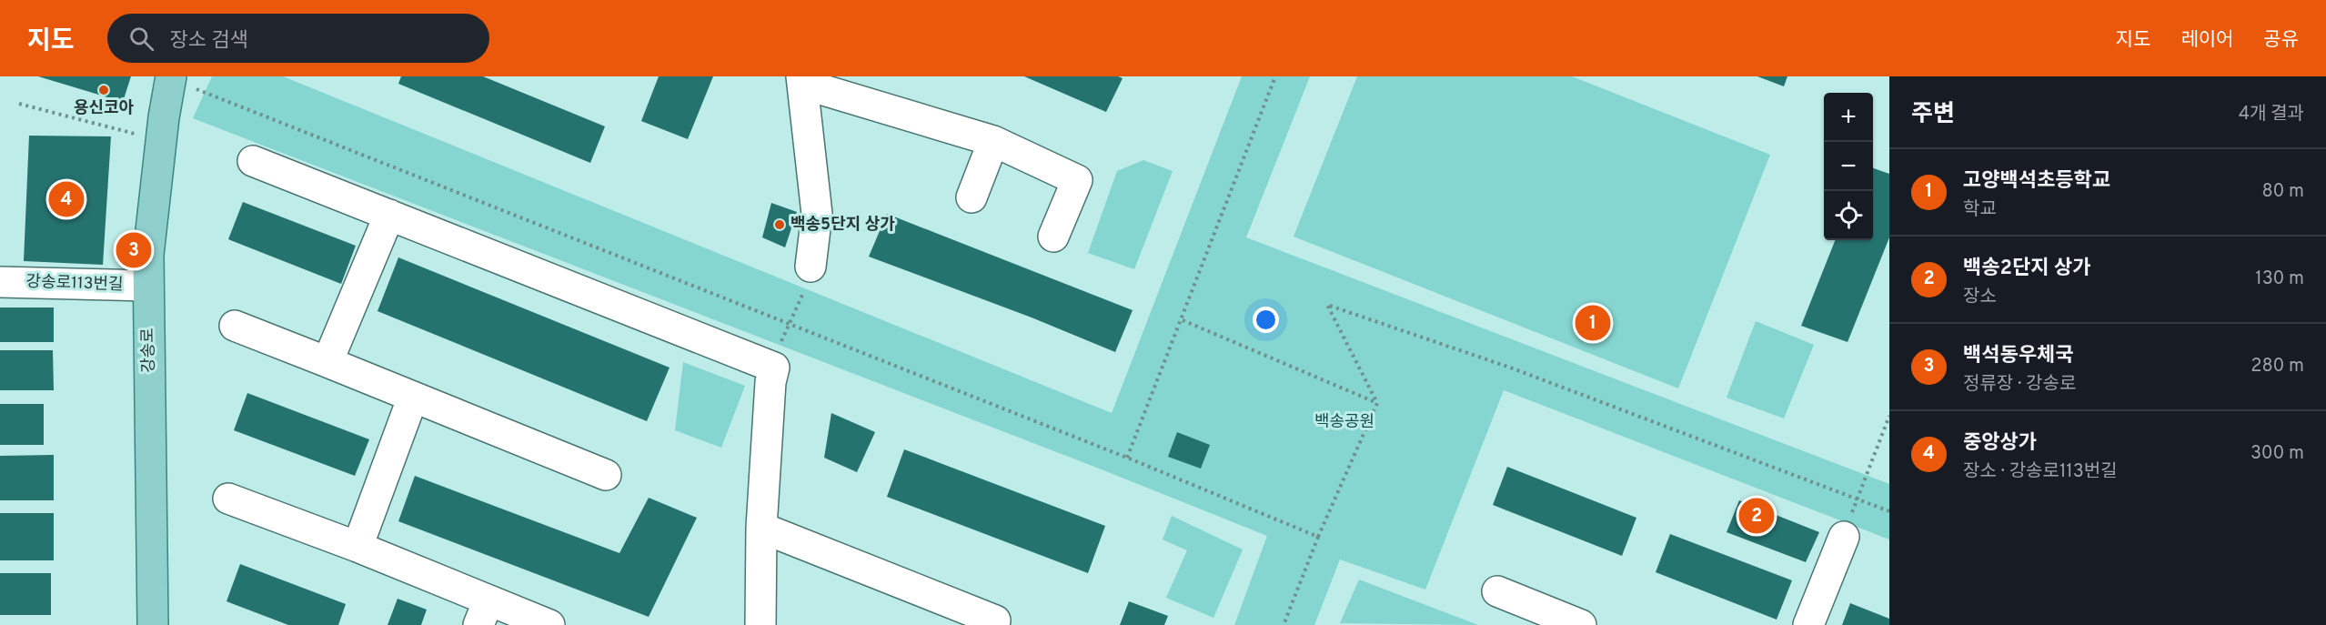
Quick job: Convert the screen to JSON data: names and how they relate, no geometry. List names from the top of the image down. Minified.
{"streets":{"main road":["강송로"],"street":["강송로113번길"]},"crossings":[["강송로113번길","강송로"]],"parks":["백송공원"],"places":["용신코아","백송5단지 상가"],"page":{"header":"지도","search":"장소 검색","nav":["지도","레이어","공유"],"heading":["주변","4개 결과"],"map_buttons":["+","−"],"list":[{"mark":"1","name":"고양백석초등학교","note":"학교","value":"80 m"},{"mark":"2","name":"백송2단지 상가","note":"장소","value":"130 m"},{"mark":"3","name":"백석동우체국","note":"정류장 · 강송로","value":"280 m"},{"mark":"4","name":"중앙상가","note":"장소 · 강송로113번길","value":"300 m"}],"pins":["4","3","1","2"]}}
